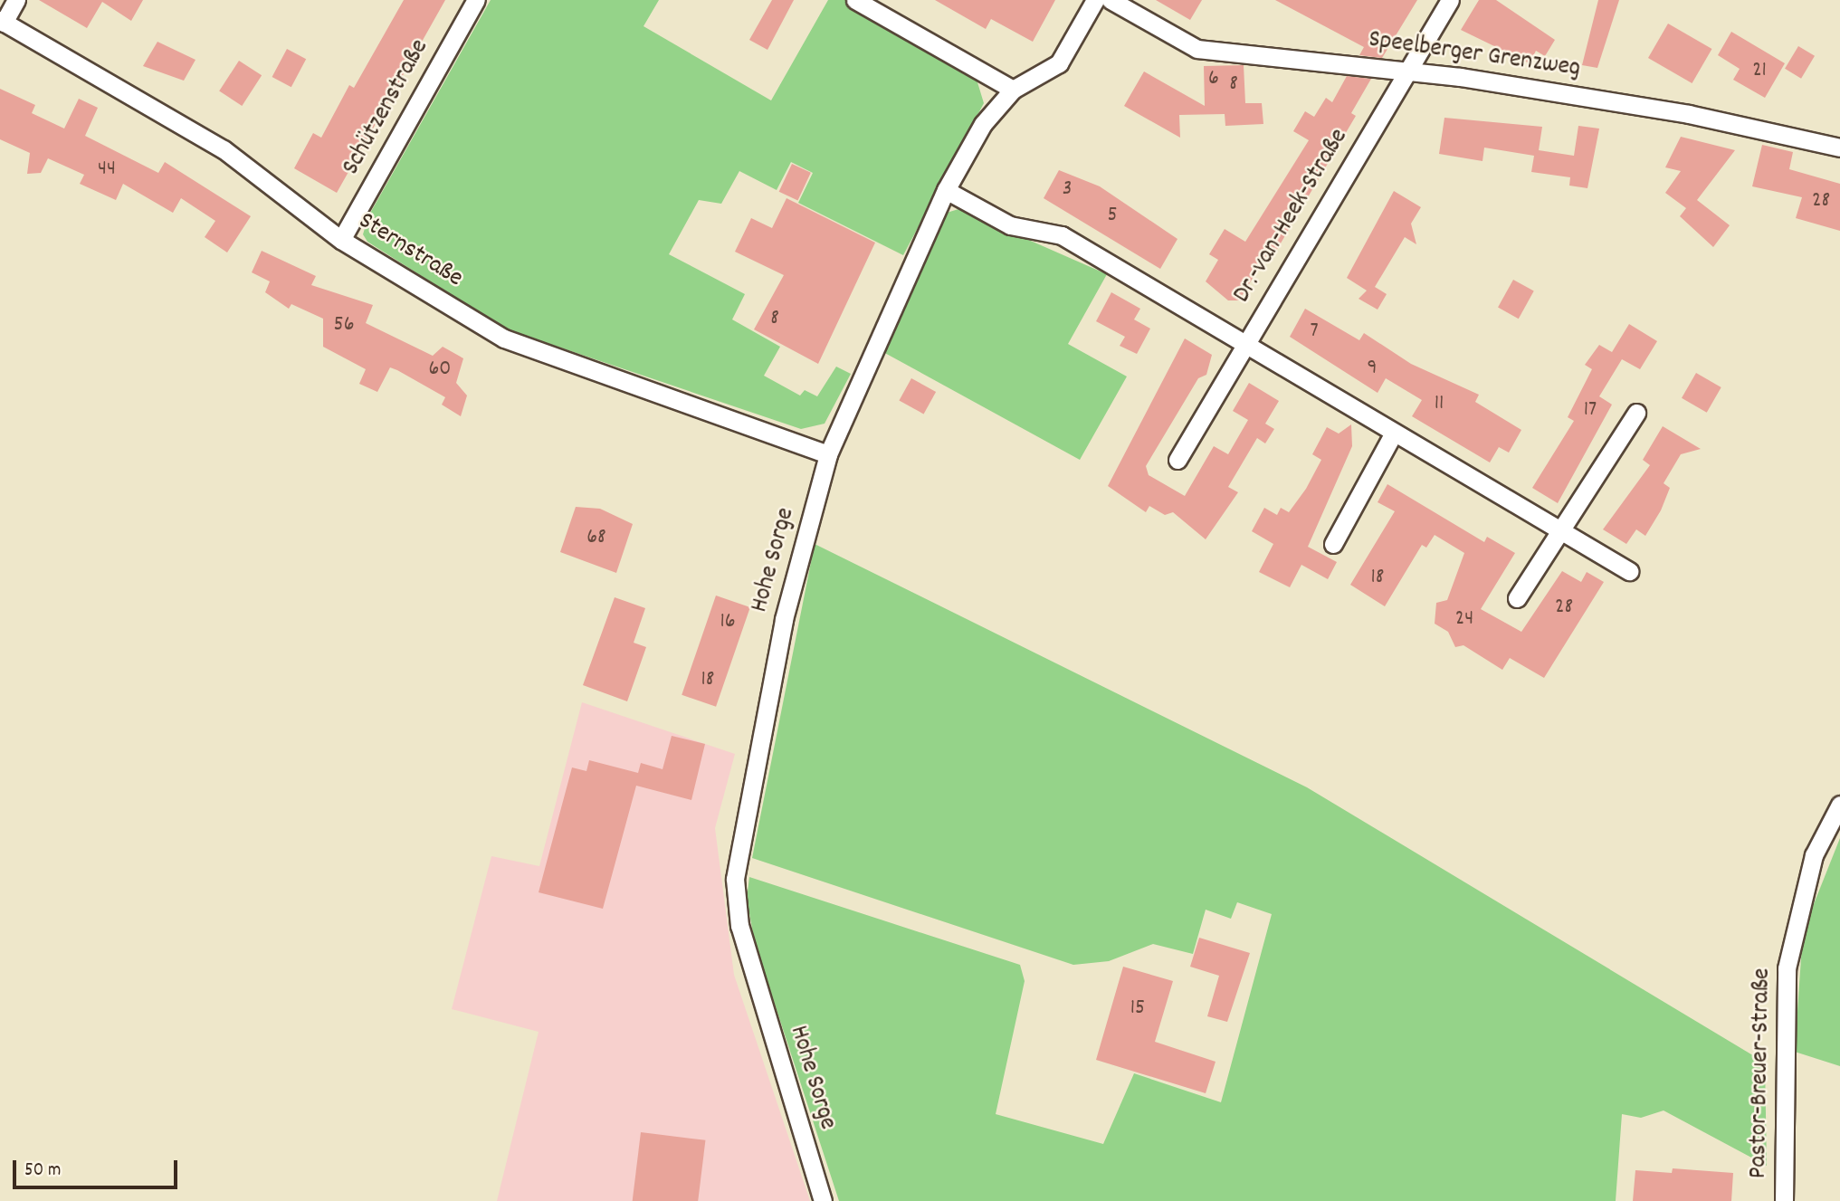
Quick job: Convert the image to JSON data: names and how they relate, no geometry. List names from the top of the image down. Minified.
{"streets":{"street":["Speelberger Grenzweg","Schützenstraße","Dr.-van-Heek-Straße","Sternstraße","Hohe Sorge","Pastor-Breuer-Straße"]},"crossings":[["Speelberger Grenzweg","Dr.-van-Heek-Straße"],["Schützenstraße","Sternstraße"],["Sternstraße","Hohe Sorge"]],"house_numbers":["21","6","8","44","3","28","5","8","56","7","9","60","11","17","68","18","28","24","16","18","15"],"scale_bar":"50 m"}
